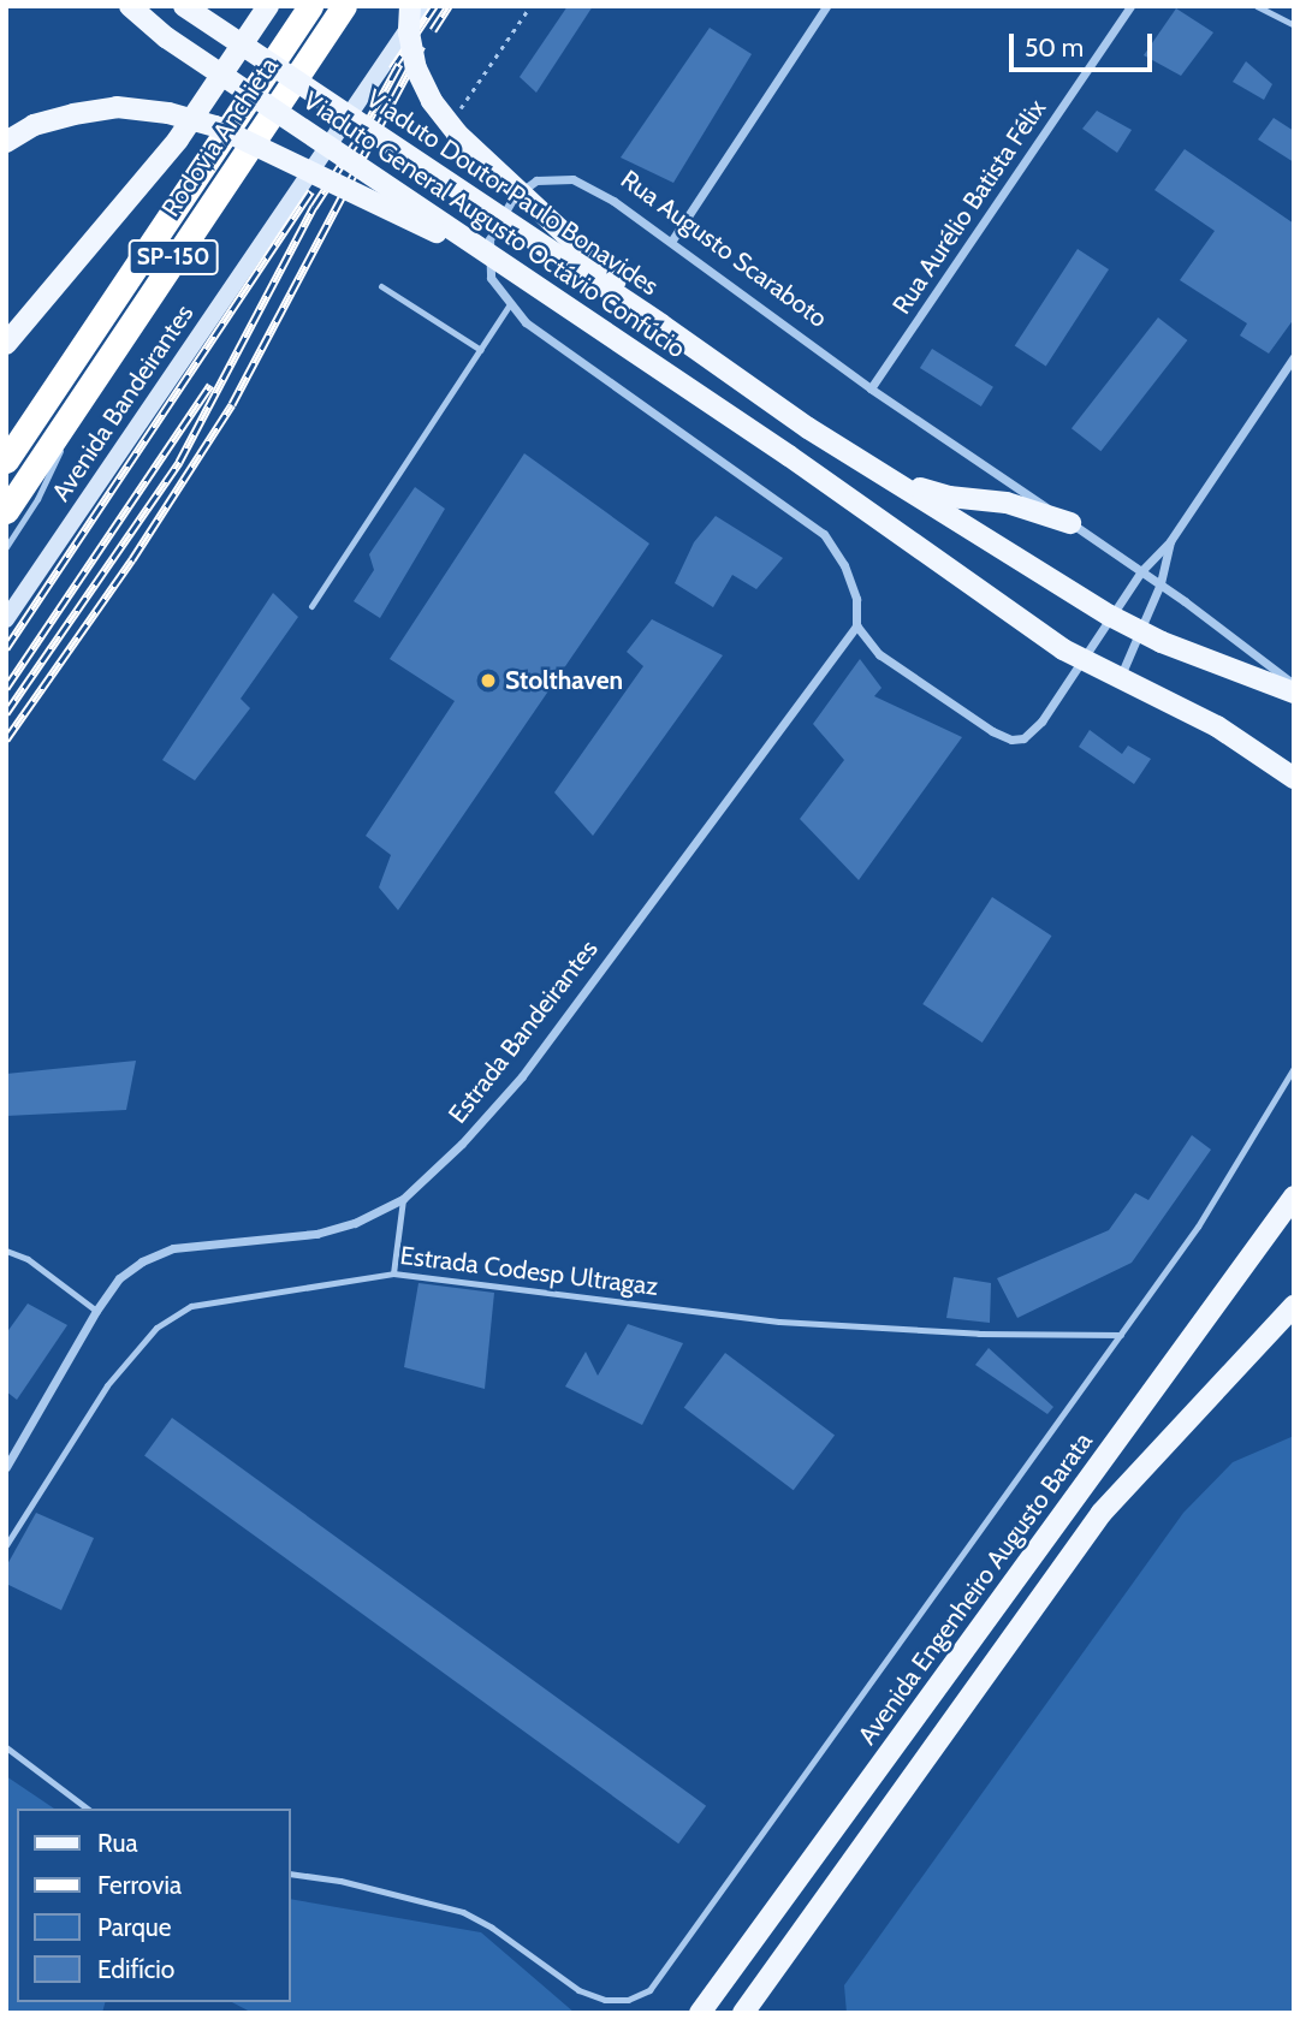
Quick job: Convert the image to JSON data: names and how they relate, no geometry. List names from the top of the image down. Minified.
{"streets":{"highway":["Rodovia Anchieta","SP-150"],"main road":["Viaduto Doutor Paulo Bonavides","Viaduto General Augusto Octávio Confúcio","Avenida Bandeirantes","Avenida Engenheiro Augusto Barata"],"street":["Rua Aurélio Batista Félix","Rua Augusto Scaraboto","Estrada Bandeirantes"],"lane":["Estrada Codesp Ultragaz"]},"crossings":[["Rua Aurélio Batista Félix","Rua Augusto Scaraboto"],["Rua Augusto Scaraboto","Estrada Bandeirantes"]],"places":["Stolthaven"],"legend":["Rua","Ferrovia","Parque","Edifício"],"scale_bar":"50 m"}
